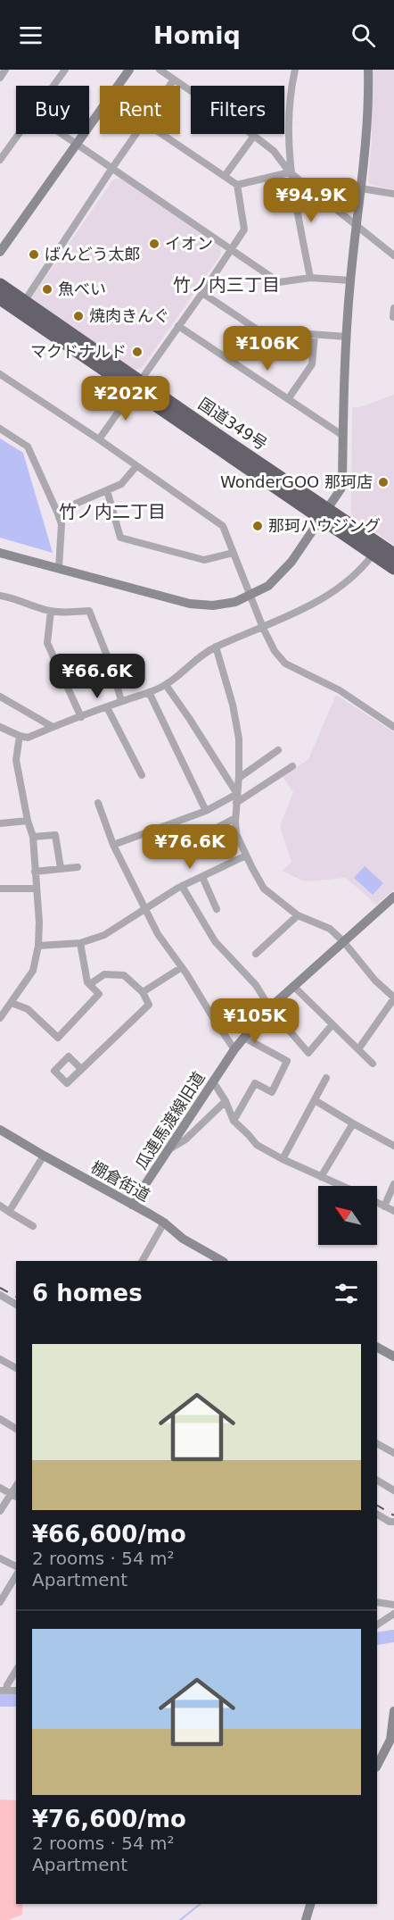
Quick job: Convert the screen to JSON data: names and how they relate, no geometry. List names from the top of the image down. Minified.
{"streets":{"highway":["国道349号"],"street":["瓜連馬渡線旧道","棚倉街道"]},"crossings":[["瓜連馬渡線旧道","棚倉街道"]],"districts":["竹ノ内三丁目","竹ノ内二丁目"],"places":["イオン","ばんどう太郎","魚べい","焼肉きんぐ","マクドナルド","WonderGOO 那珂店","那珂ハウジング"],"north":"top left","page":{"header":"Homiq","chip":["Buy","Rent","Filters"],"price":["¥94.9K","¥106K","¥202K","¥66.6K","¥76.6K","¥105K"],"heading":"6 homes","list":[{"name":"¥66,600/mo","note":"2 rooms · 54 m² · Apartment"},{"name":"¥76,600/mo","note":"2 rooms · 54 m² · Apartment"}]}}
